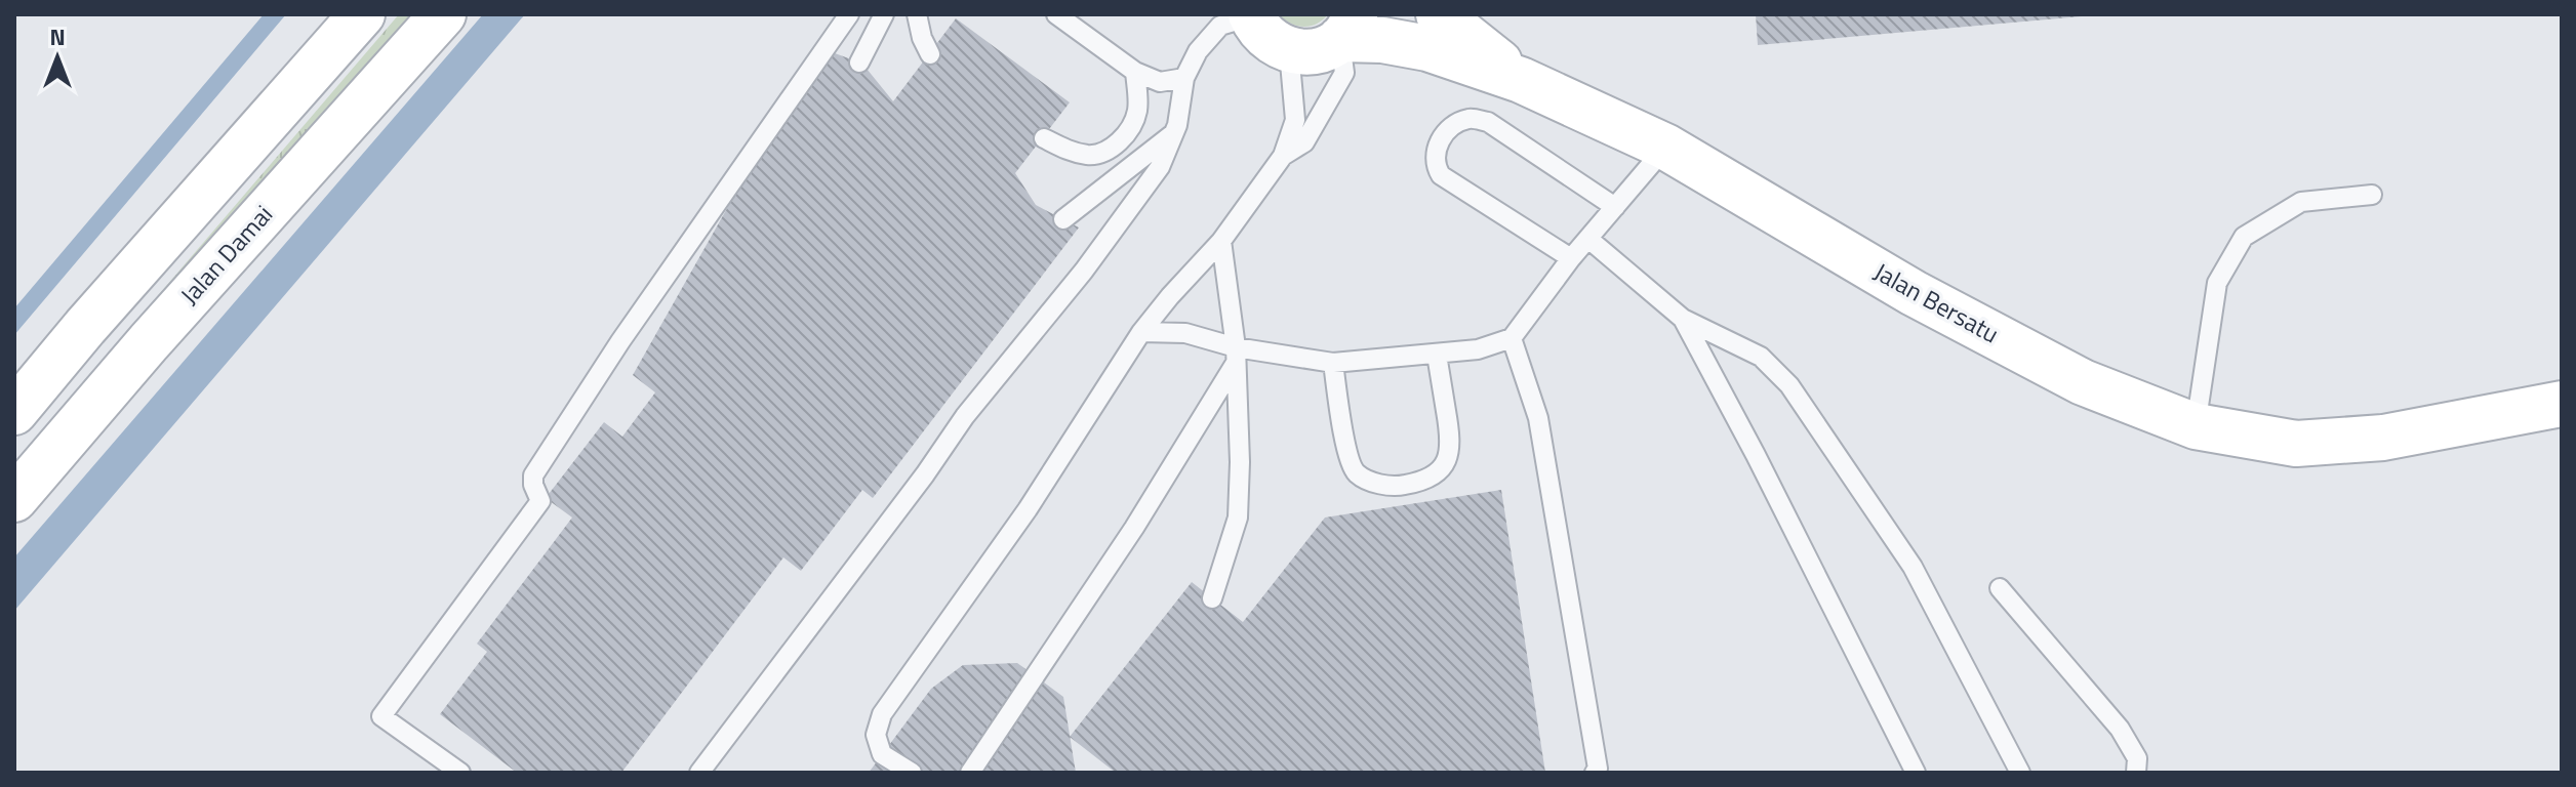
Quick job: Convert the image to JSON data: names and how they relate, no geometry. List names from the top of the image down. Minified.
{"streets":{"street":["Jalan Damai","Jalan Bersatu"]},"north":"top"}
